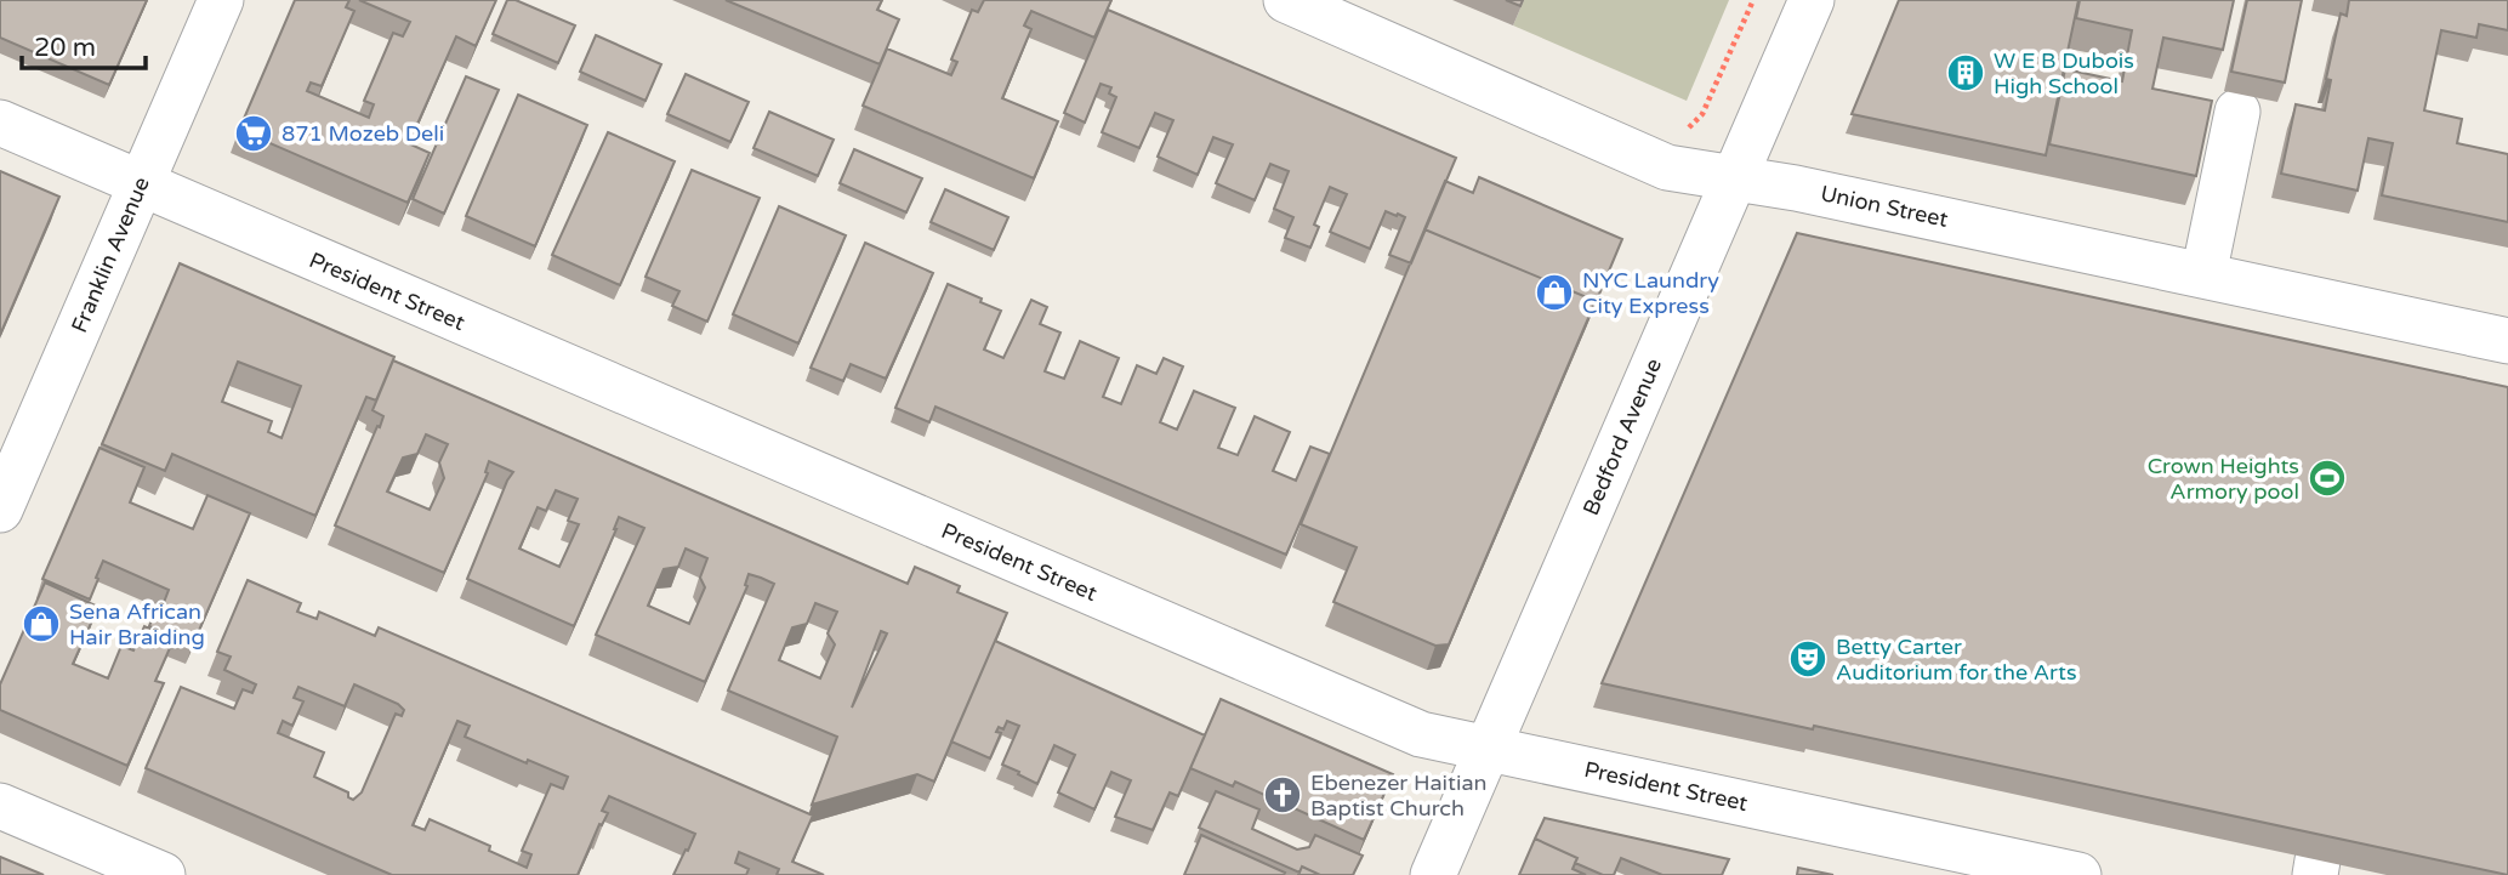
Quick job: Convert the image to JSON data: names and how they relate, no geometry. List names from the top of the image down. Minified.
{"streets":{"street":["Union Street","Franklin Avenue","President Street","Bedford Avenue"]},"crossings":[["Union Street","Bedford Avenue"],["Franklin Avenue","President Street"],["President Street","Bedford Avenue"]],"places":{"building":["W E B Dubois High School"],"supermarket":["871 Mozeb Deli"],"shop":["NYC Laundry City Express","Sena African Hair Braiding"],"sports":["Crown Heights Armory pool"],"theatre":["Betty Carter Auditorium for the Arts"],"church":["Ebenezer Haitian Baptist Church"]},"scale_bar":"20 m"}
